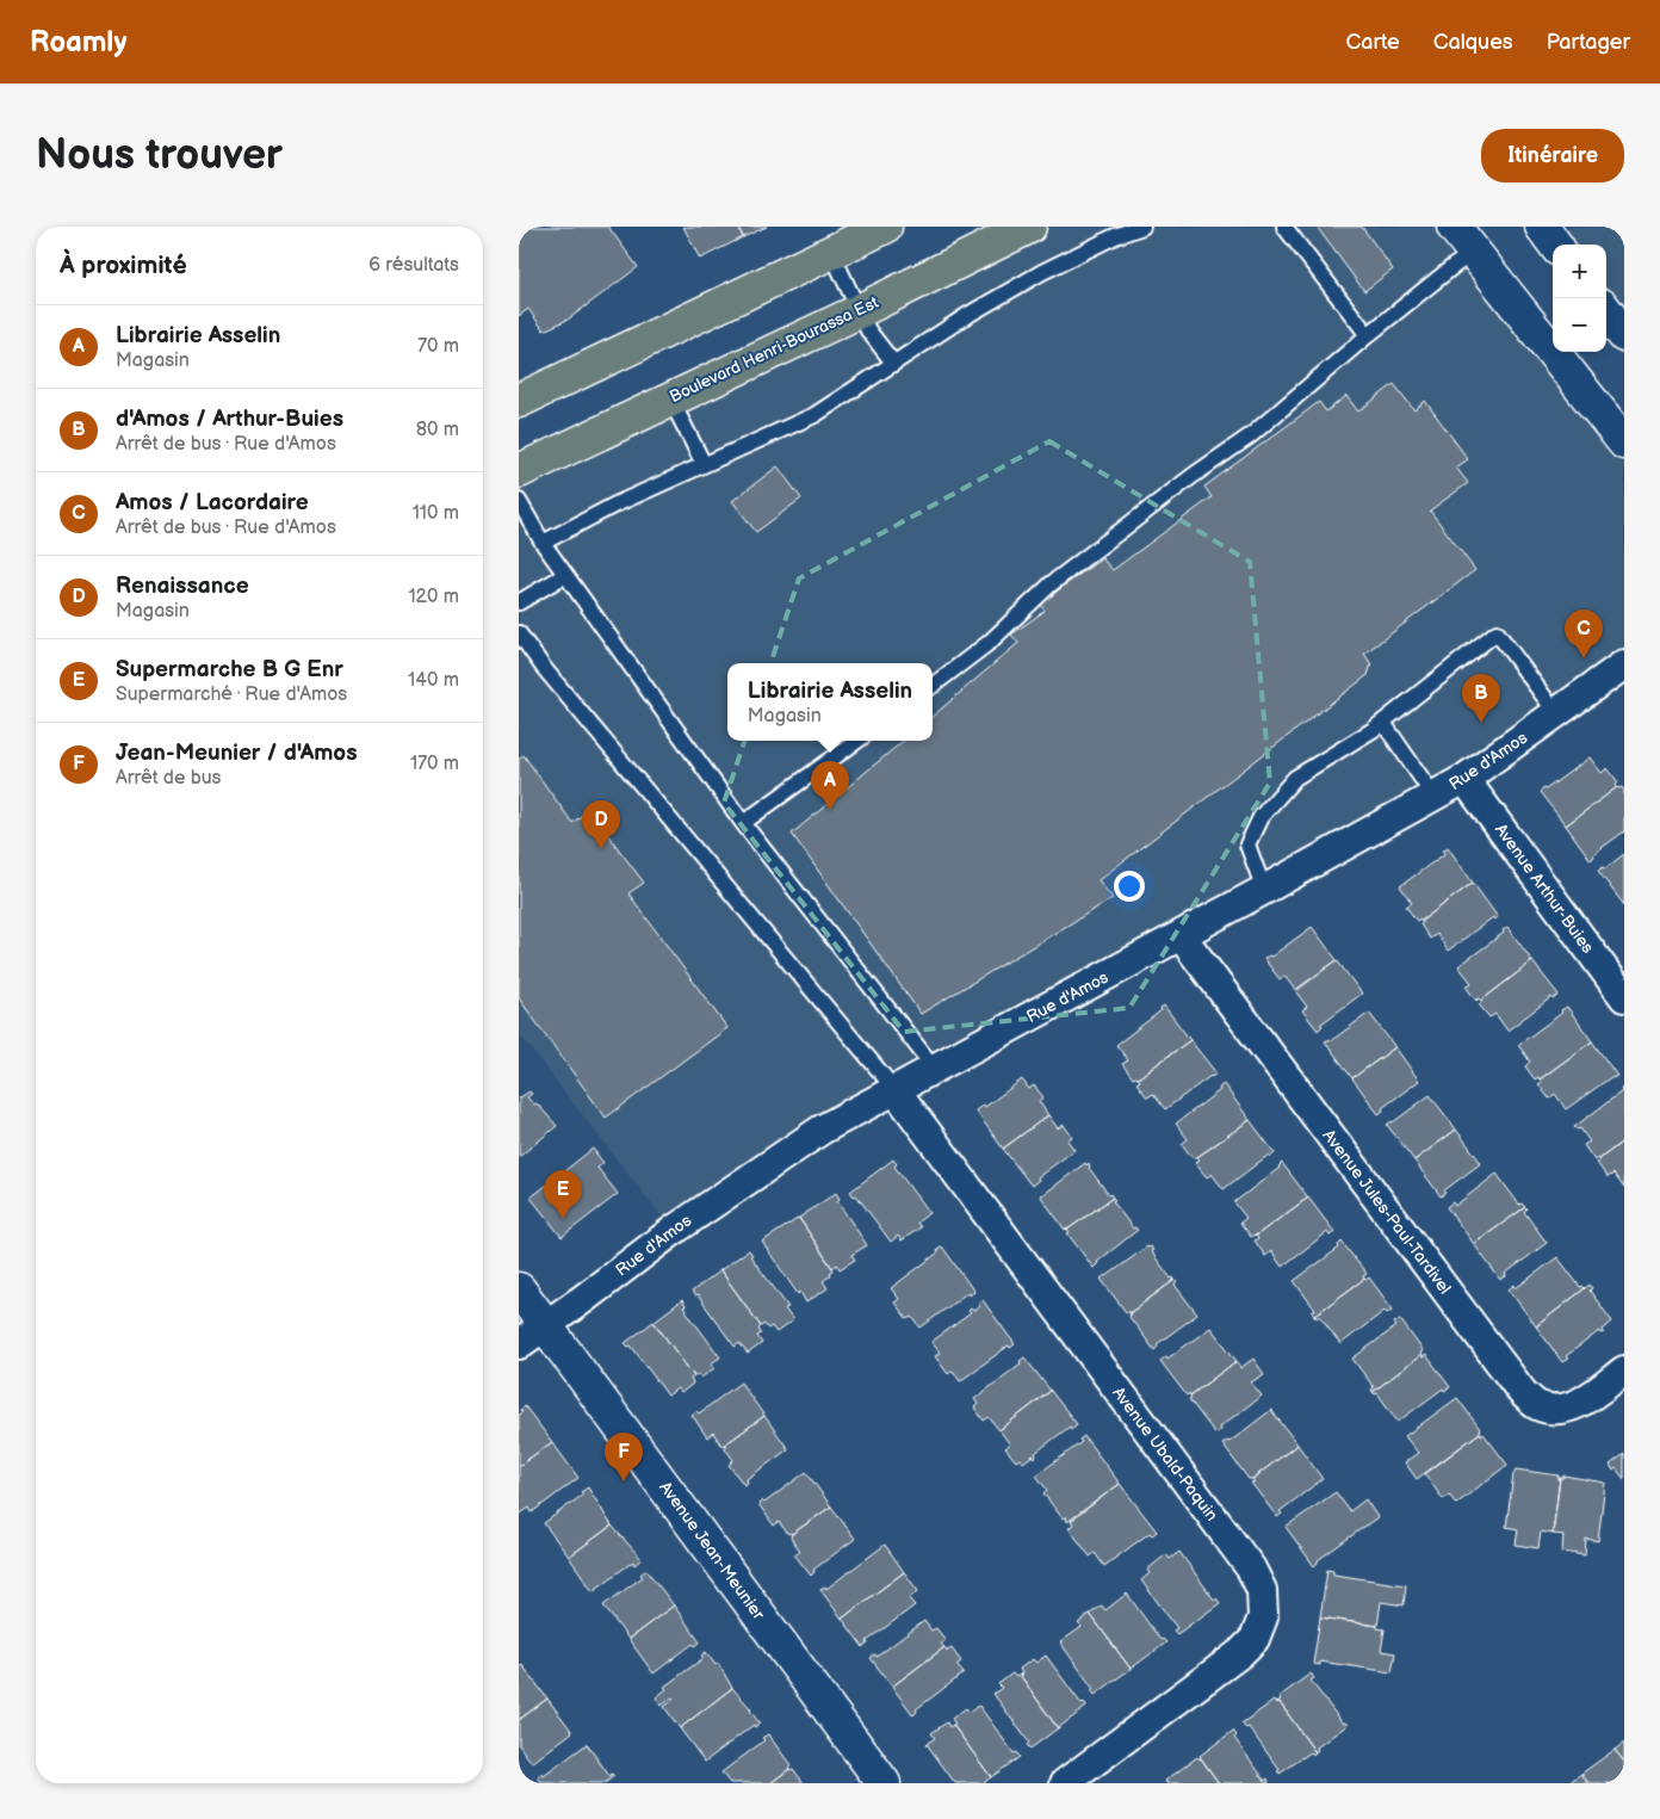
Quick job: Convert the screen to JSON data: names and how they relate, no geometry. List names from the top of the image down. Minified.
{"streets":{"main road":["Boulevard Henri-Bourassa Est"],"street":["Rue d'Amos","Avenue Arthur-Buies","Avenue Jules-Paul-Tardivel","Avenue Ubald-Paquin","Avenue Jean-Meunier"]},"crossings":[["Rue d'Amos","Avenue Arthur-Buies"],["Rue d'Amos","Avenue Jules-Paul-Tardivel"],["Rue d'Amos","Avenue Ubald-Paquin"],["Rue d'Amos","Avenue Jean-Meunier"]],"page":{"header":"Roamly","nav":["Carte","Calques","Partager"],"buttons":"Itinéraire","title":"Nous trouver","heading":["À proximité","6 résultats"],"map_buttons":["+","−"],"list":[{"mark":"A","name":"Librairie Asselin","note":"Magasin","value":"70 m"},{"mark":"B","name":"d'Amos / Arthur-Buies","note":"Arrêt de bus · Rue d'Amos","value":"80 m"},{"mark":"C","name":"Amos / Lacordaire","note":"Arrêt de bus · Rue d'Amos","value":"110 m"},{"mark":"D","name":"Renaissance","note":"Magasin","value":"120 m"},{"mark":"E","name":"Supermarche B G Enr","note":"Supermarché · Rue d'Amos","value":"140 m"},{"mark":"F","name":"Jean-Meunier / d'Amos","note":"Arrêt de bus","value":"170 m"}],"pins":["C","B","A","D","E","F"],"popup":["Librairie Asselin","Magasin"]}}
